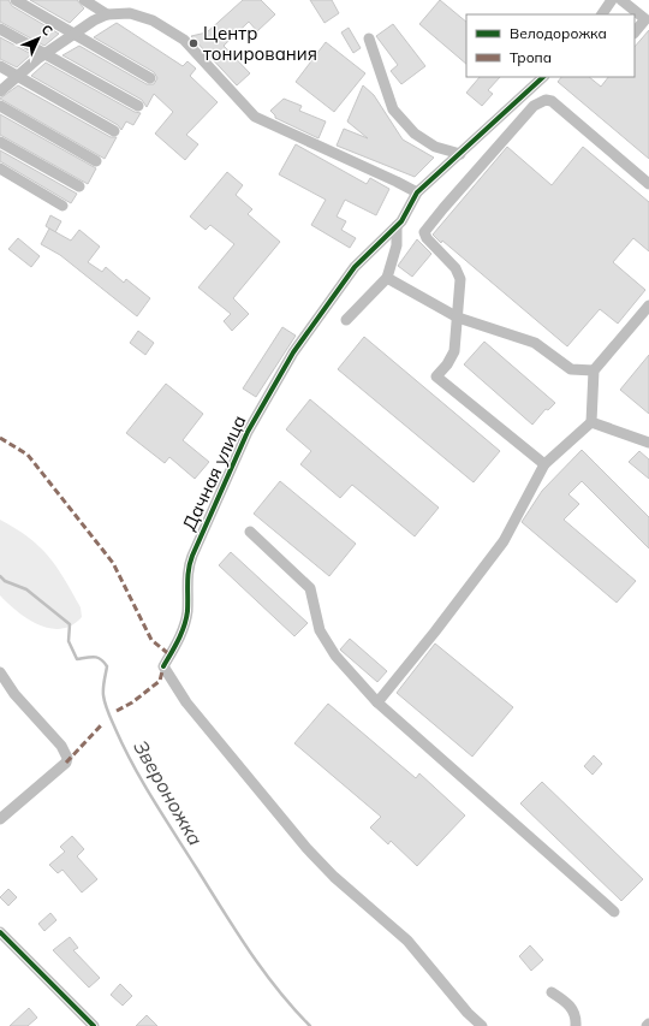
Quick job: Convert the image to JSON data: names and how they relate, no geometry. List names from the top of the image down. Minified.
{"streets":{"street":["Дачная улица"]},"water":["Звероножка"],"places":["Центр тонирования"],"legend":["Велодорожка","Тропа"],"north":"top right"}
